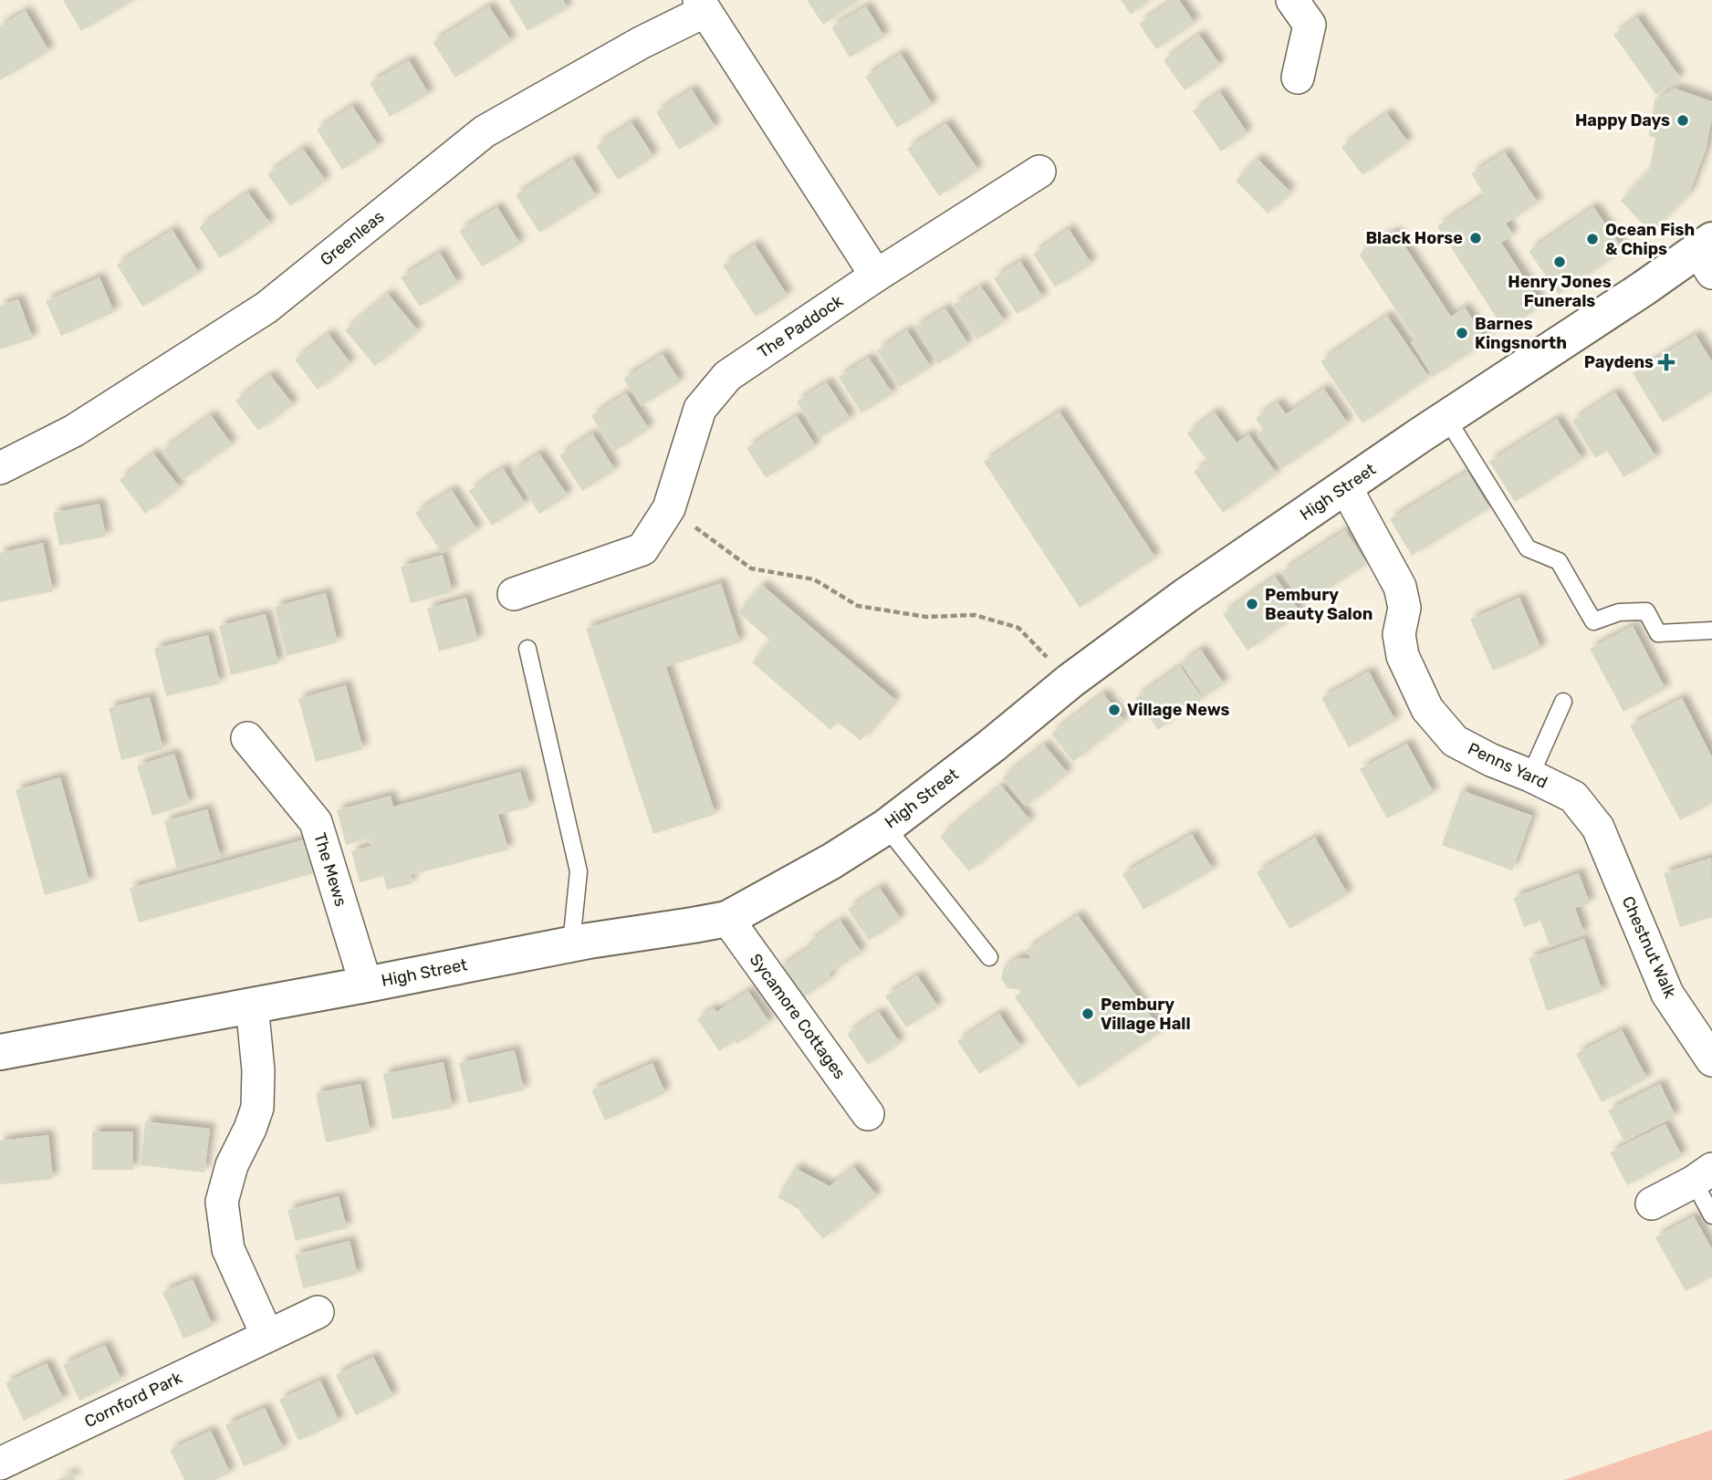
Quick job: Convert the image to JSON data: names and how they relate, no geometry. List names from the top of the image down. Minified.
{"streets":{"street":["Greenleas","The Paddock","High Street","Penns Yard","The Mews","Chestnut Walk","Sycamore Cottages","Cornford Park"]},"crossings":[["High Street","Penns Yard"],["High Street","The Mews"],["High Street","Sycamore Cottages"],["Penns Yard","Chestnut Walk"]],"places":{"other":["Happy Days","Black Horse","Ocean Fish & Chips","Henry Jones Funerals","Barnes Kingsnorth","Pembury Beauty Salon","Village News","Pembury Village Hall"],"health":["Paydens"]}}
